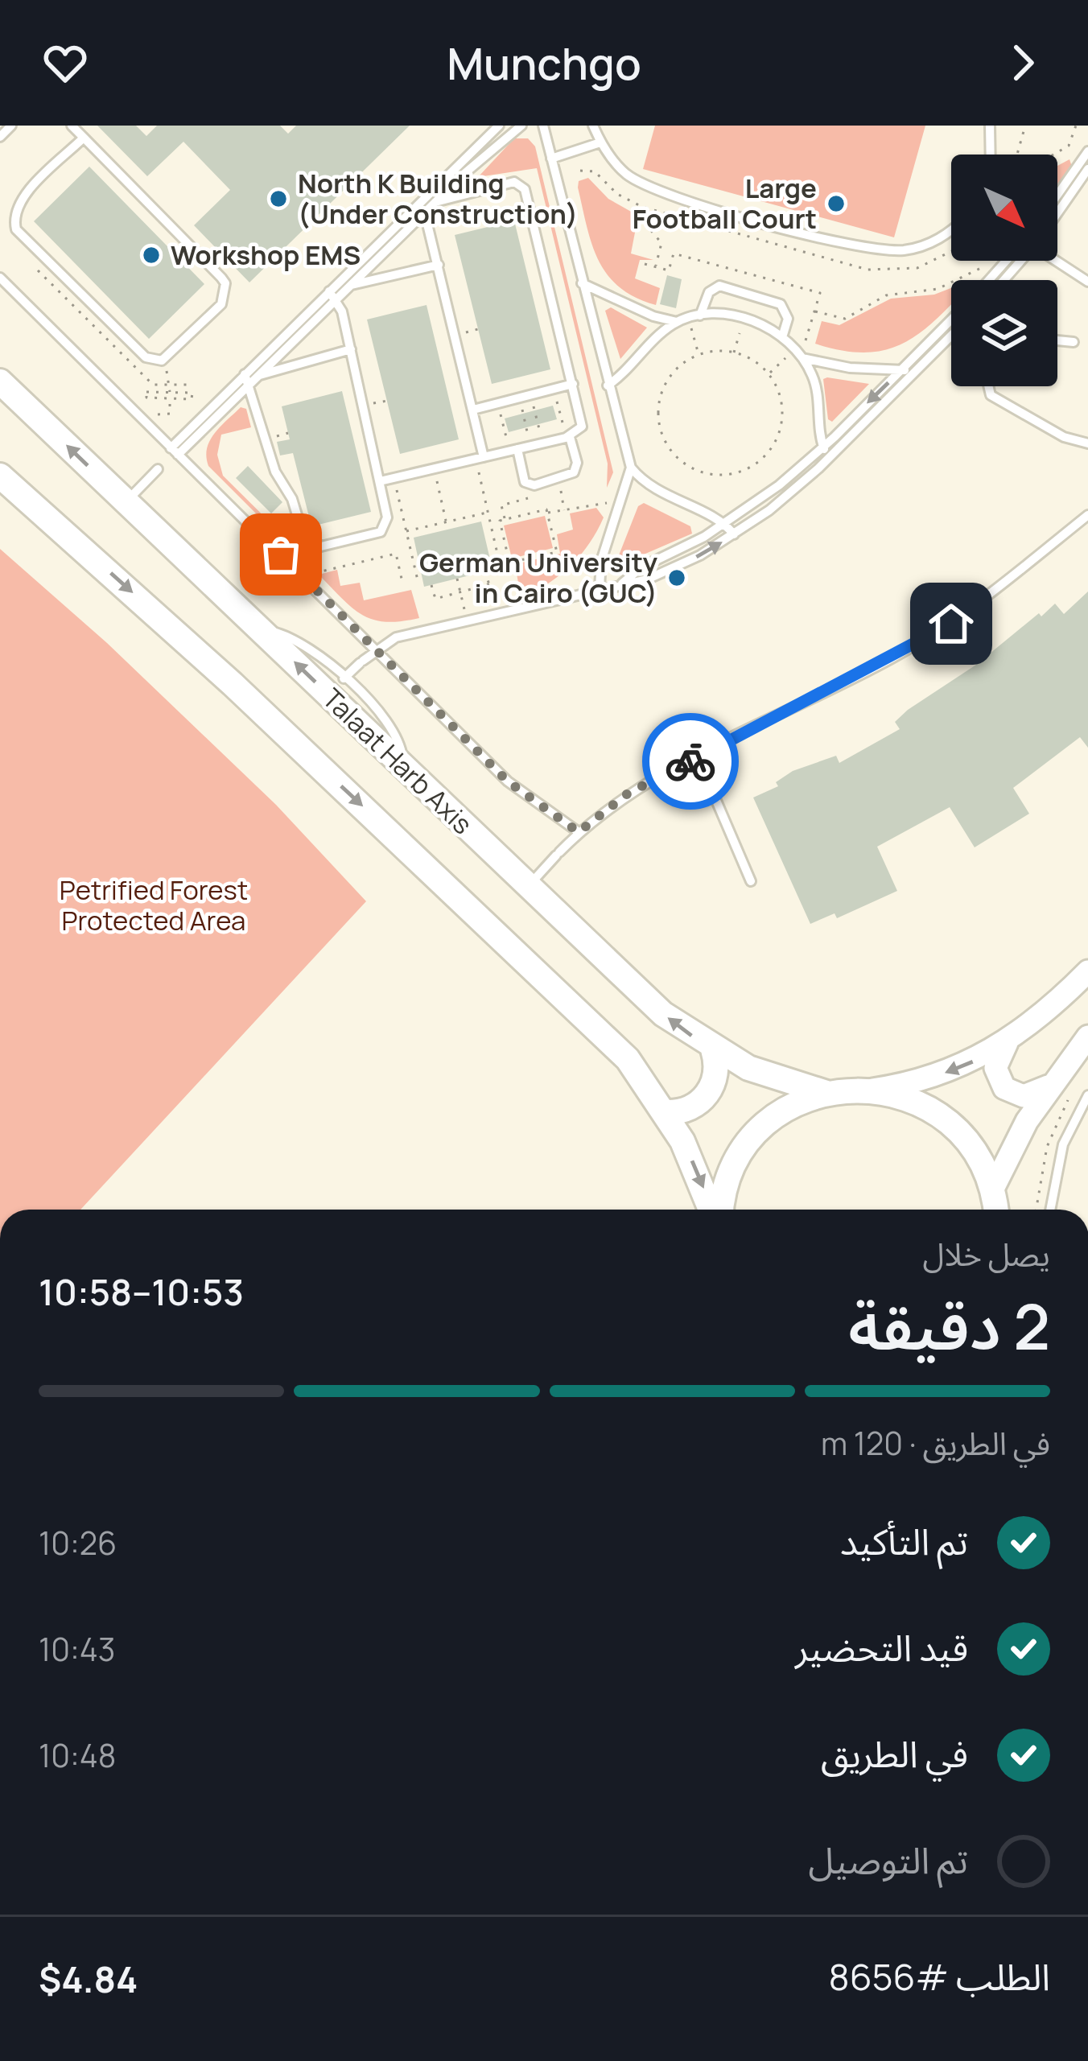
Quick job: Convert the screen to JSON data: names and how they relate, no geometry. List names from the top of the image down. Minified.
{"streets":{"main road":["Talaat Harb Axis"]},"parks":["Petrified Forest Protected Area"],"places":["North K Building (Under Construction)","Large Football Court","Workshop EMS","German University in Cairo (GUC)"],"north":"bottom right","page":{"header":"Munchgo","heading":["2 دقيقة","يصل خلال","10:53–10:58"],"panel":["الطلب #8656","$4.84"],"bar":"في الطريق · 120 m","list":[["تم التأكيد","10:26"],["قيد التحضير","10:43"],["في الطريق","10:48"],"تم التوصيل"]}}
